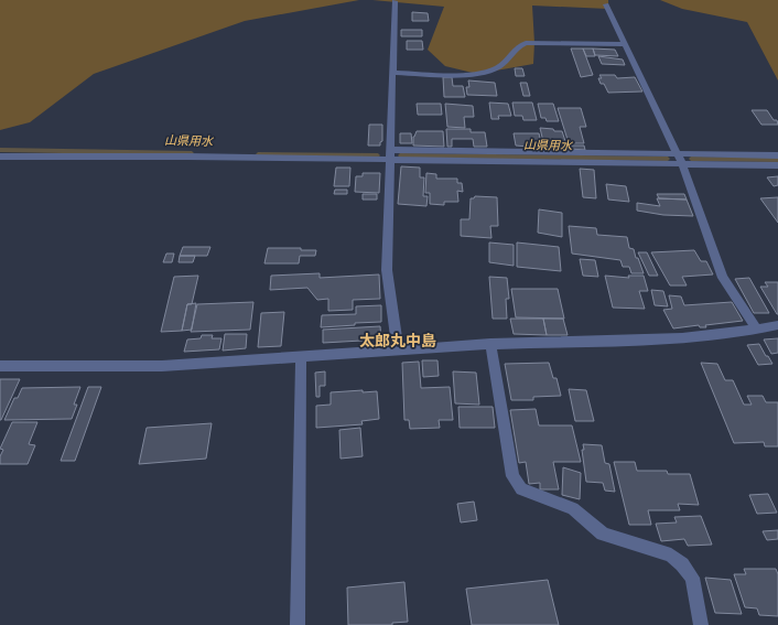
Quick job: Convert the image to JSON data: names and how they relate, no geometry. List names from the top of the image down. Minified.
{"districts":["太郎丸中島"],"water":["山県用水"]}
